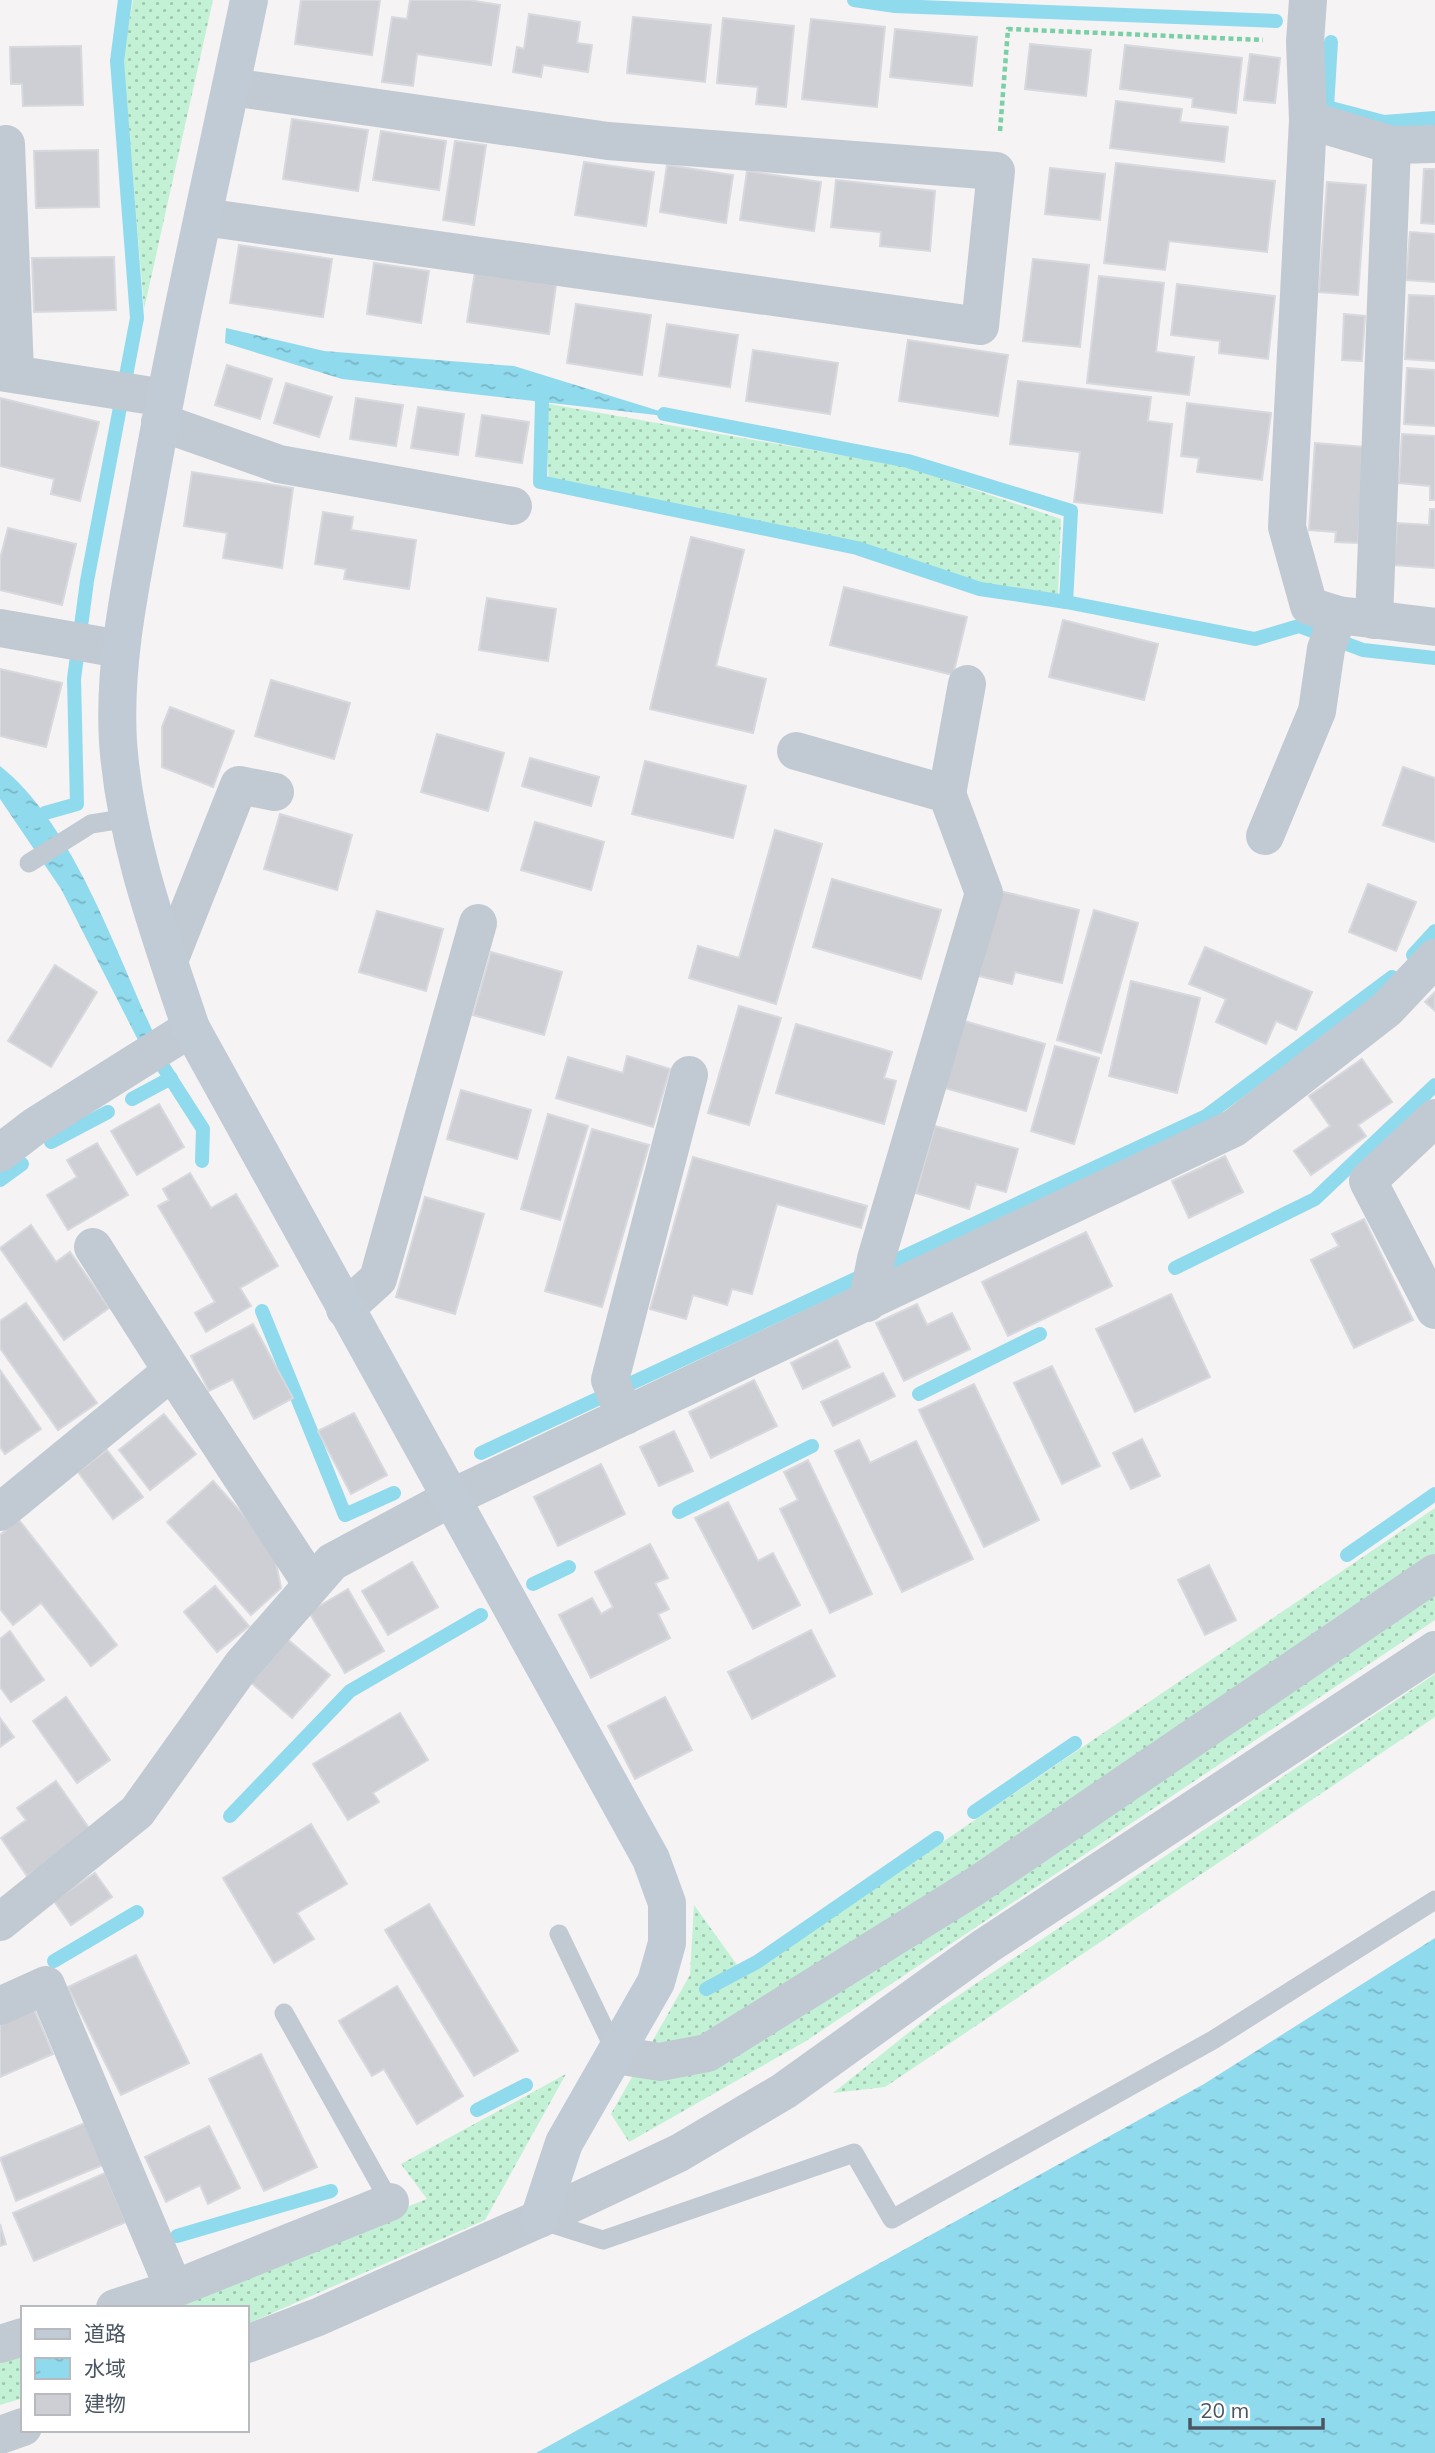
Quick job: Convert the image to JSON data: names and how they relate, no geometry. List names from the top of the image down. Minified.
{"legend":["道路","水域","建物"],"scale_bar":"20 m"}
